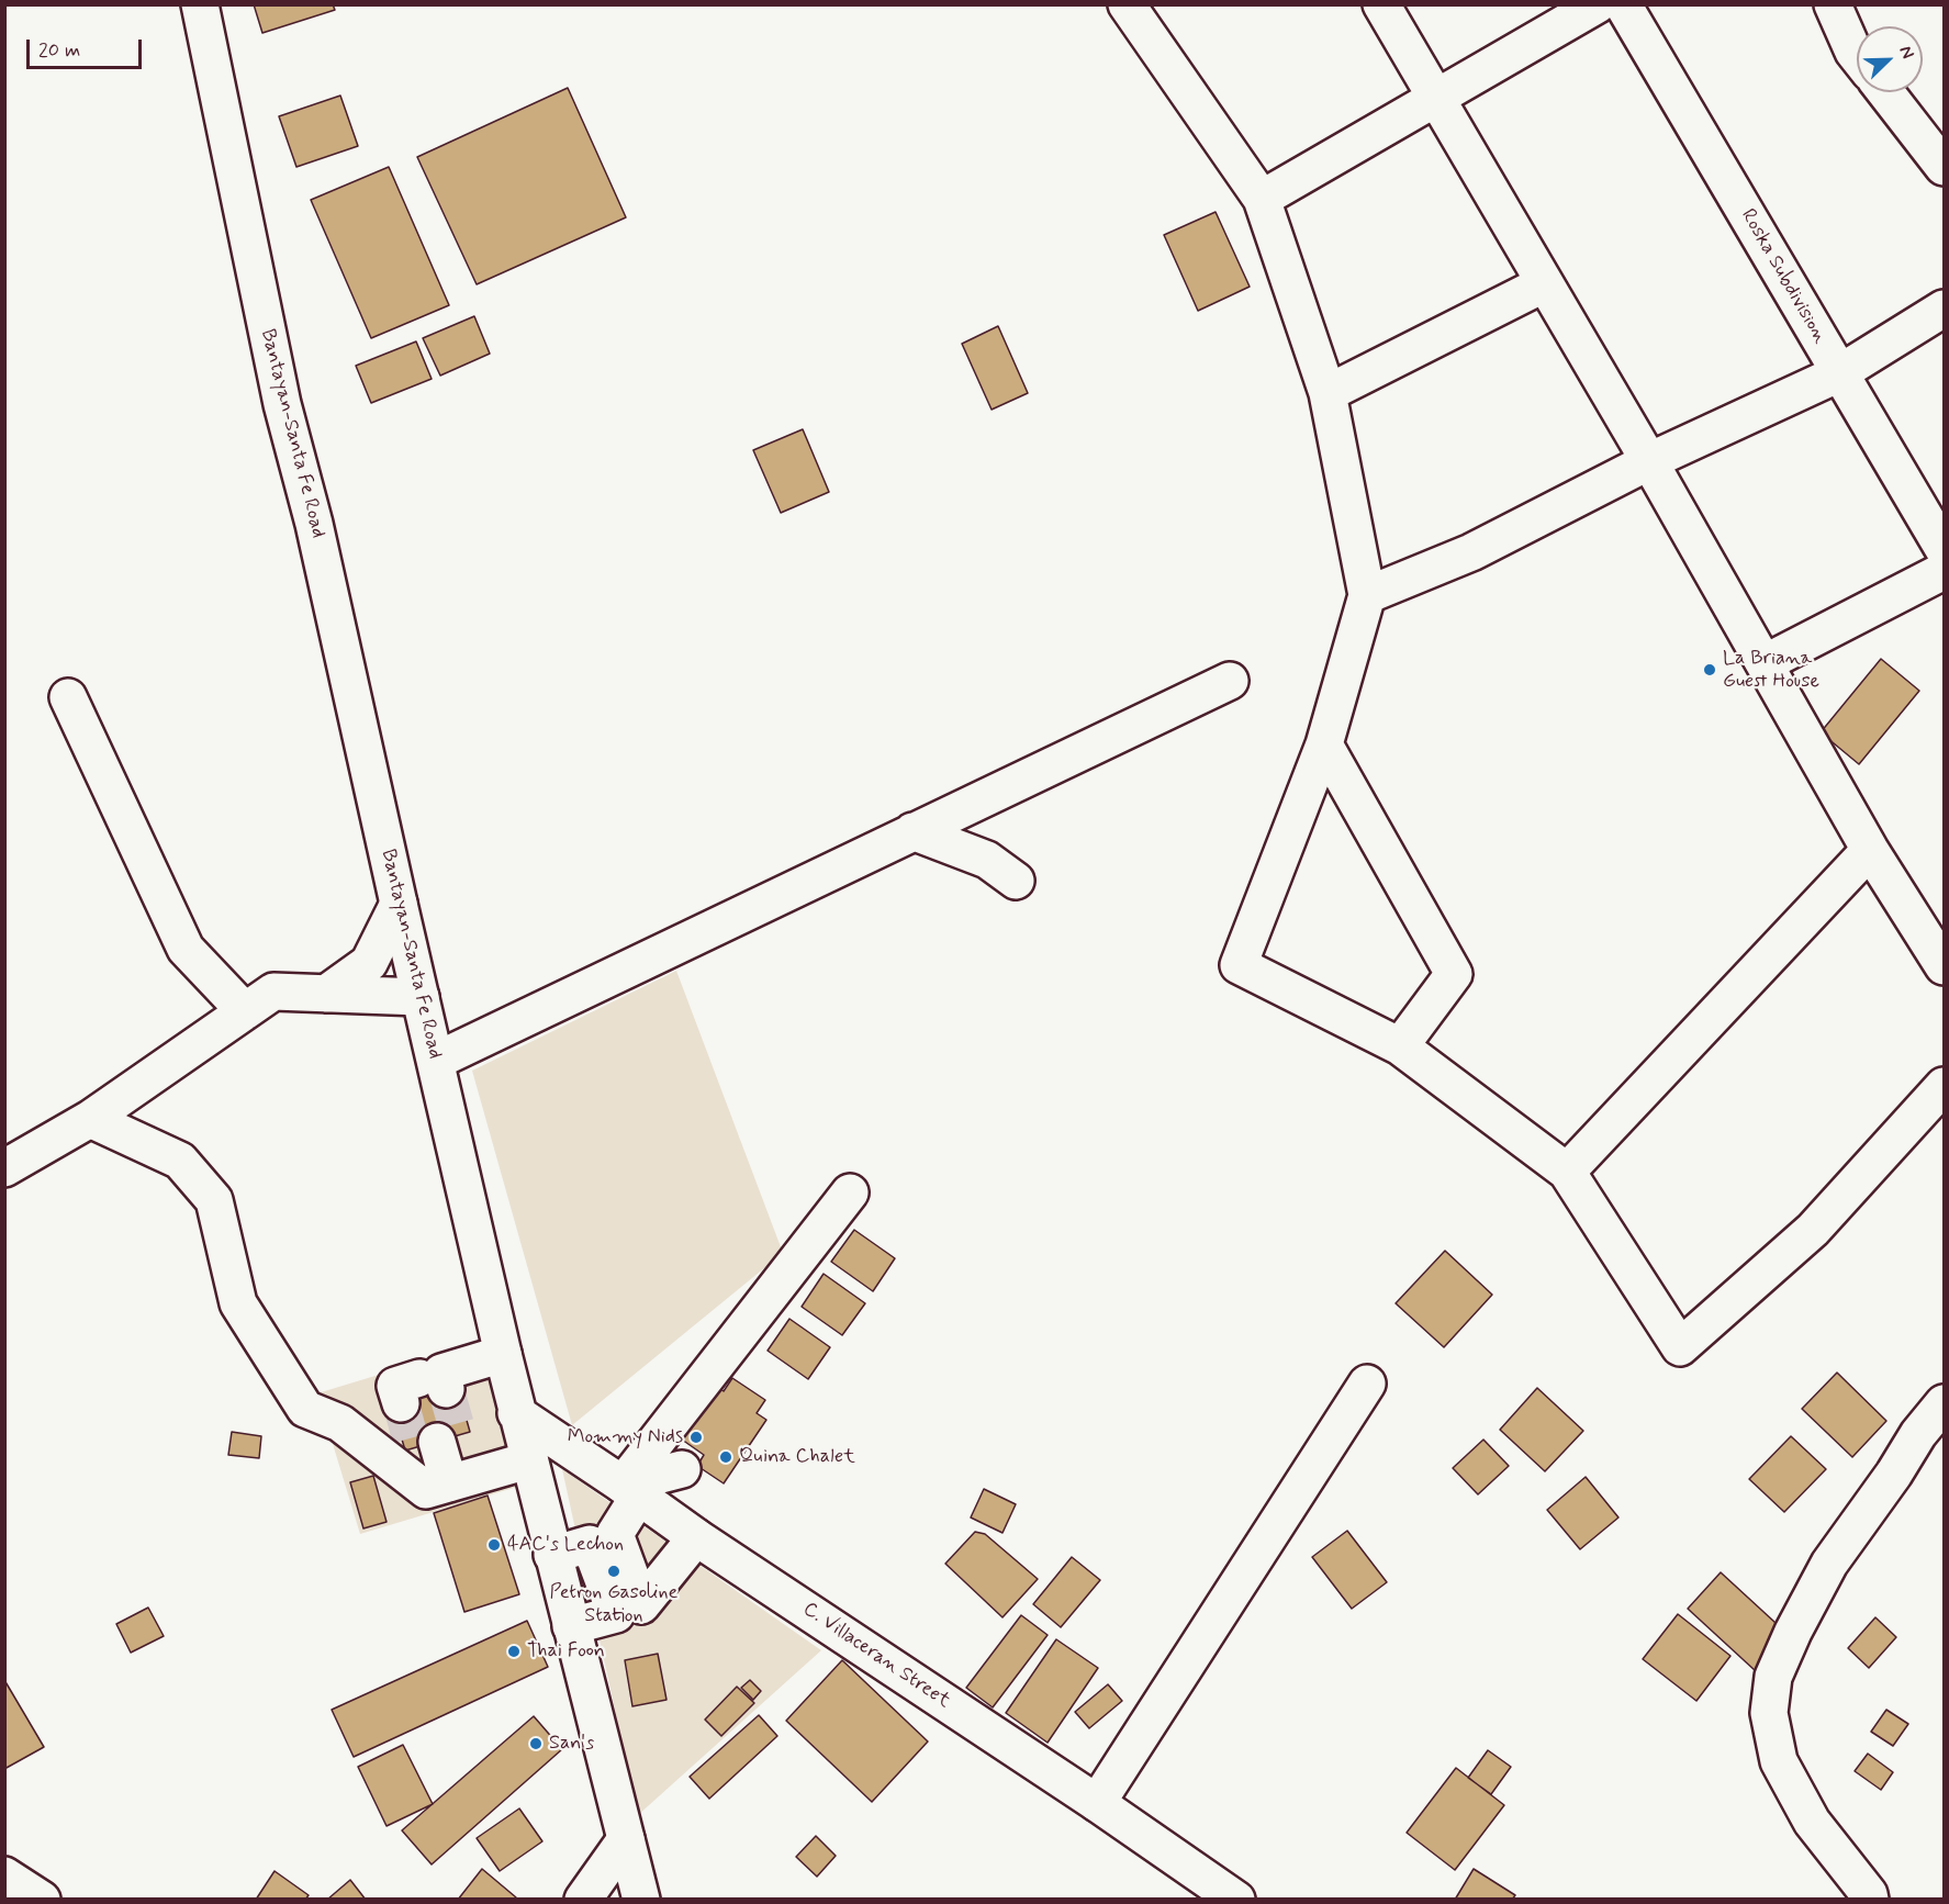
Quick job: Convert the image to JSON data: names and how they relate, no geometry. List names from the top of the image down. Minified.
{"streets":{"street":["Roska Subdivision","Bantayan-Santa Fe Road","C. Villaceran Street"]},"crossings":[["Bantayan-Santa Fe Road","C. Villaceran Street"]],"places":["La Briana Guest House","Mommy Nids","Quina Chalet","4AC's Lechon","Petron Gasoline Station","Thai Foon","San's"],"scale_bar":"20 m","north":"top right"}
